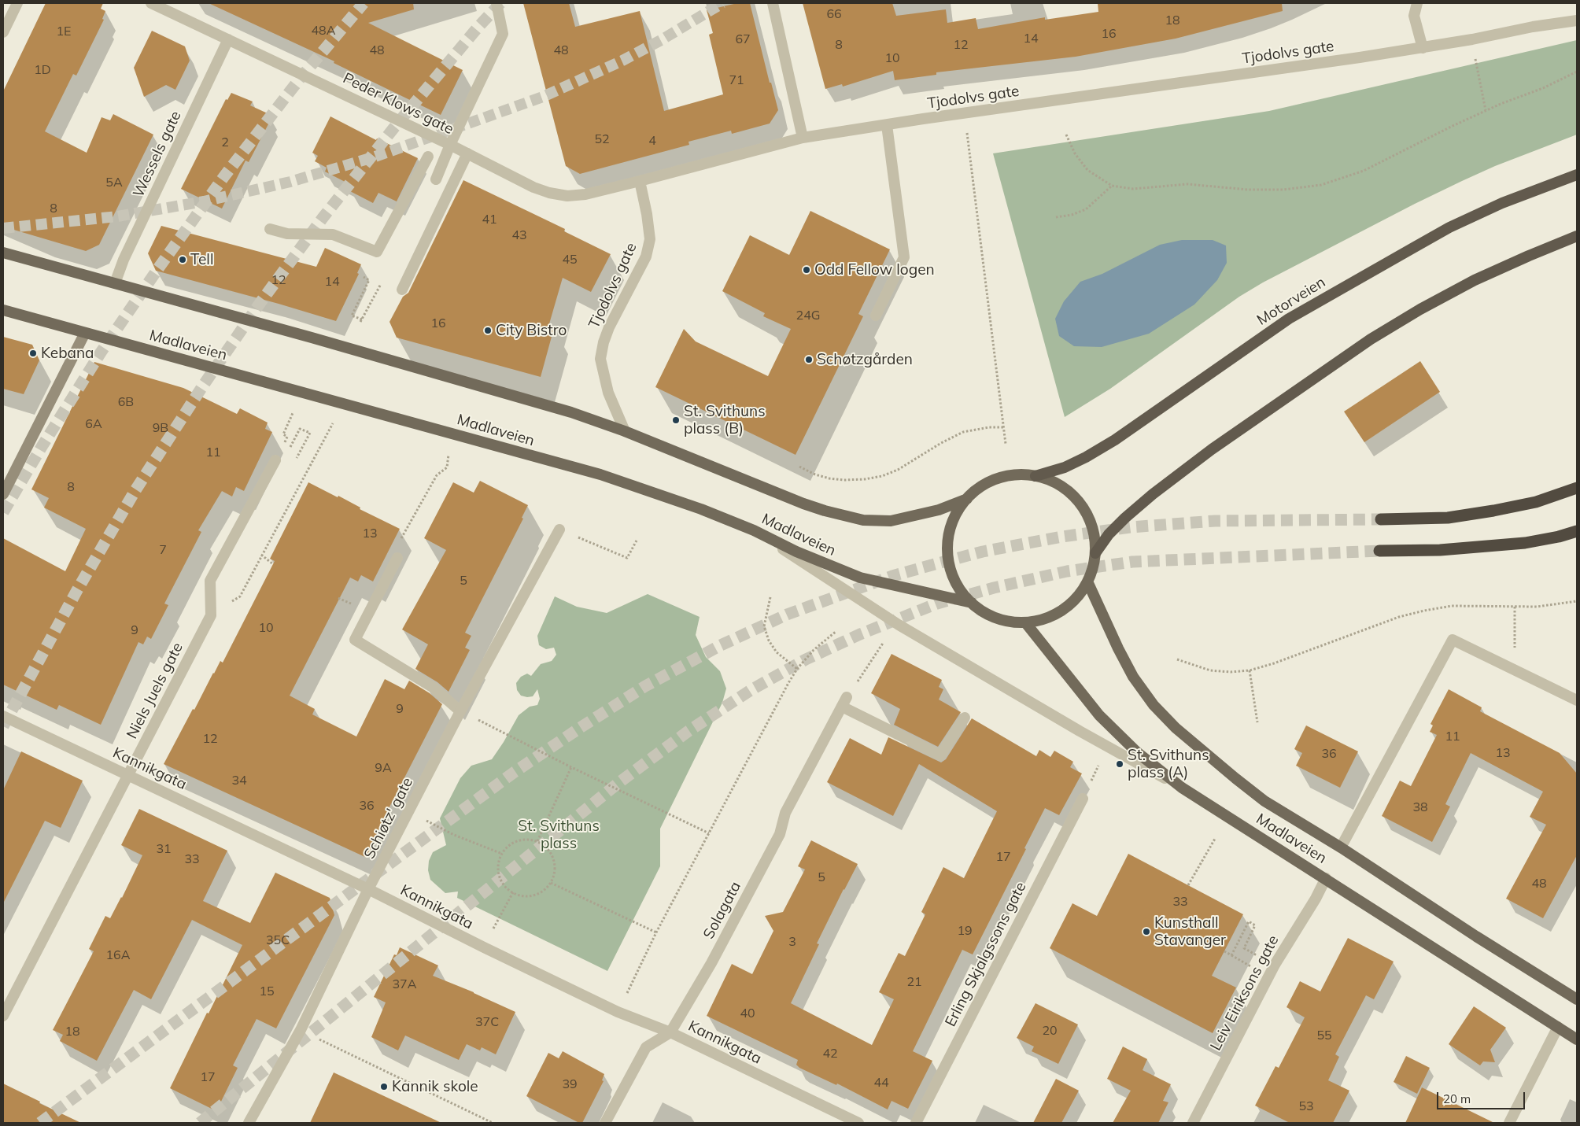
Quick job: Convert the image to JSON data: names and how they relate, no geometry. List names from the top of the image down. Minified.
{"streets":{"highway":["Motorveien"],"main road":["Madlaveien"],"street":["Tjodolvs gate","Peder Klows gate","Wessels gate","Niels Juels gate","Kannikgata","Schiøtz' gate","Solagata","Erling Skjalgssons gate","Leiv Eiriksons gate"]},"crossings":[["Tjodolvs gate","Peder Klows gate"],["Tjodolvs gate","Madlaveien"],["Peder Klows gate","Wessels gate"],["Wessels gate","Madlaveien"],["Madlaveien","Leiv Eiriksons gate"],["Niels Juels gate","Kannikgata"],["Kannikgata","Schiøtz' gate"],["Kannikgata","Solagata"]],"parks":["St. Svithuns plass"],"places":["Tell","Odd Fellow logen","City Bistro","Kebana","Schøtzgården","St. Svithuns plass (B)","St. Svithuns plass (A)","Kunsthall Stavanger","Kannik skole"],"house_numbers":["66","18","48A","1E","16","14","67","8","12","48","48","10","1D","71","52","4","2","5A","8","41","43","45","12","14","24G","16","6B","6A","9B","11","8","13","7","5","10","9","9","11","12","13","36","9A","34","36","38","31","17","33","5","48","33","19","35C","3","16A","21","37A","15","40","37C","20","18","55","42","17","44","39","53"],"scale_bar":"20 m"}
